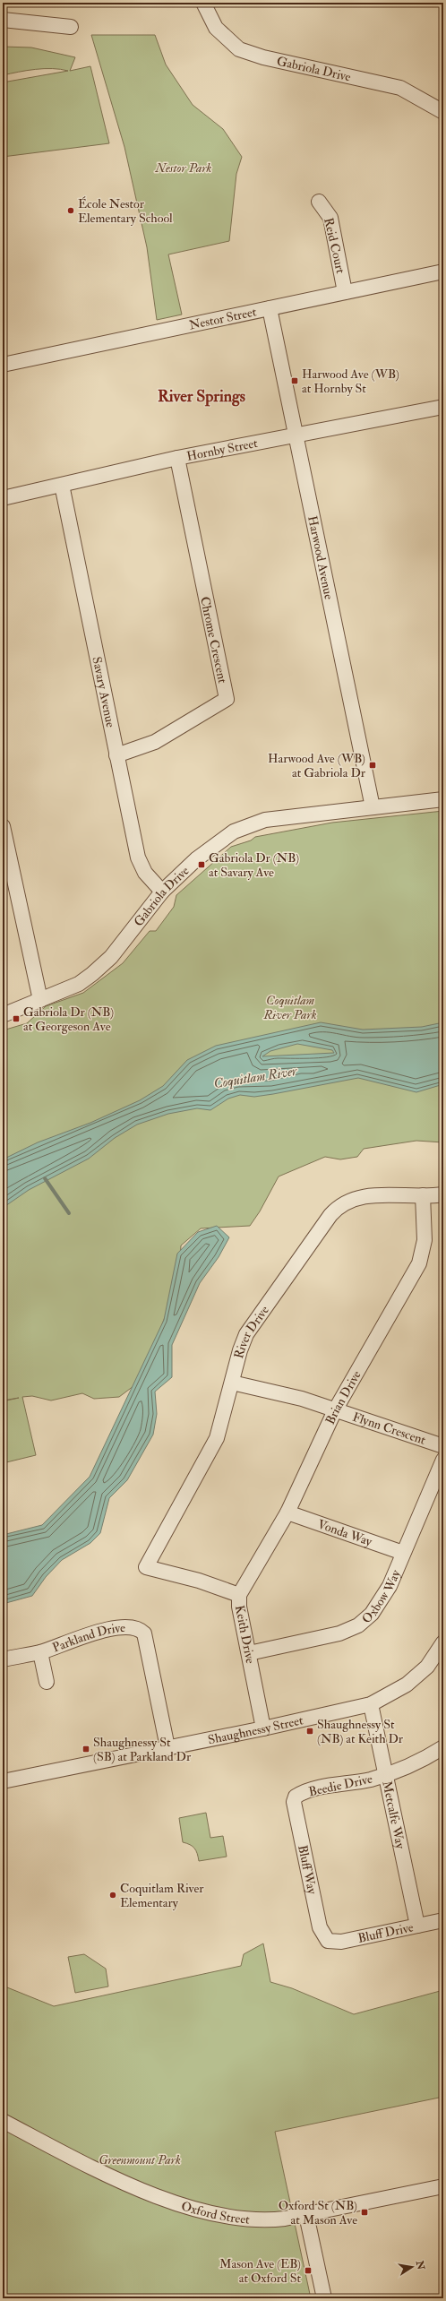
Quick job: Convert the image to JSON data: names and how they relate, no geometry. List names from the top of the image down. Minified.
{"streets":{"street":["Gabriola Drive","Reid Court","Nestor Street","Hornby Street","Harwood Avenue","Chrome Crescent","Savary Avenue","River Drive","Brian Drive","Flynn Crescent","Vonda Way","Oxbow Way","Keith Drive","Parkland Drive","Shaughnessy Street","Beedie Drive","Metcalfe Way","Bluff Way","Bluff Drive","Oxford Street"]},"crossings":[["Gabriola Drive","Harwood Avenue"],["Gabriola Drive","Savary Avenue"],["Reid Court","Nestor Street"],["Nestor Street","Harwood Avenue"],["Hornby Street","Harwood Avenue"],["Hornby Street","Chrome Crescent"],["Hornby Street","Savary Avenue"],["Chrome Crescent","Savary Avenue"],["River Drive","Brian Drive"],["River Drive","Flynn Crescent"],["River Drive","Keith Drive"],["Brian Drive","Flynn Crescent"],["Brian Drive","Vonda Way"],["Brian Drive","Keith Drive"],["Vonda Way","Oxbow Way"],["Oxbow Way","Keith Drive"],["Keith Drive","Shaughnessy Street"],["Parkland Drive","Shaughnessy Street"],["Shaughnessy Street","Metcalfe Way"],["Beedie Drive","Metcalfe Way"],["Beedie Drive","Bluff Way"],["Metcalfe Way","Bluff Drive"],["Bluff Way","Bluff Drive"]],"districts":["River Springs"],"water":["Coquitlam River"],"parks":["Nestor Park","Coquitlam River Park","Greenmount Park"],"places":{"other":["École Nestor Elementary School","Coquitlam River Elementary"],"transit":["Harwood Ave (WB) at Hornby St","Harwood Ave (WB) at Gabriola Dr","Gabriola Dr (NB) at Savary Ave","Gabriola Dr (NB) at Georgeson Ave","Shaughnessy St (NB) at Keith Dr","Shaughnessy St (SB) at Parkland Dr","Oxford St (NB) at Mason Ave","Mason Ave (EB) at Oxford St"]},"north":"right"}
